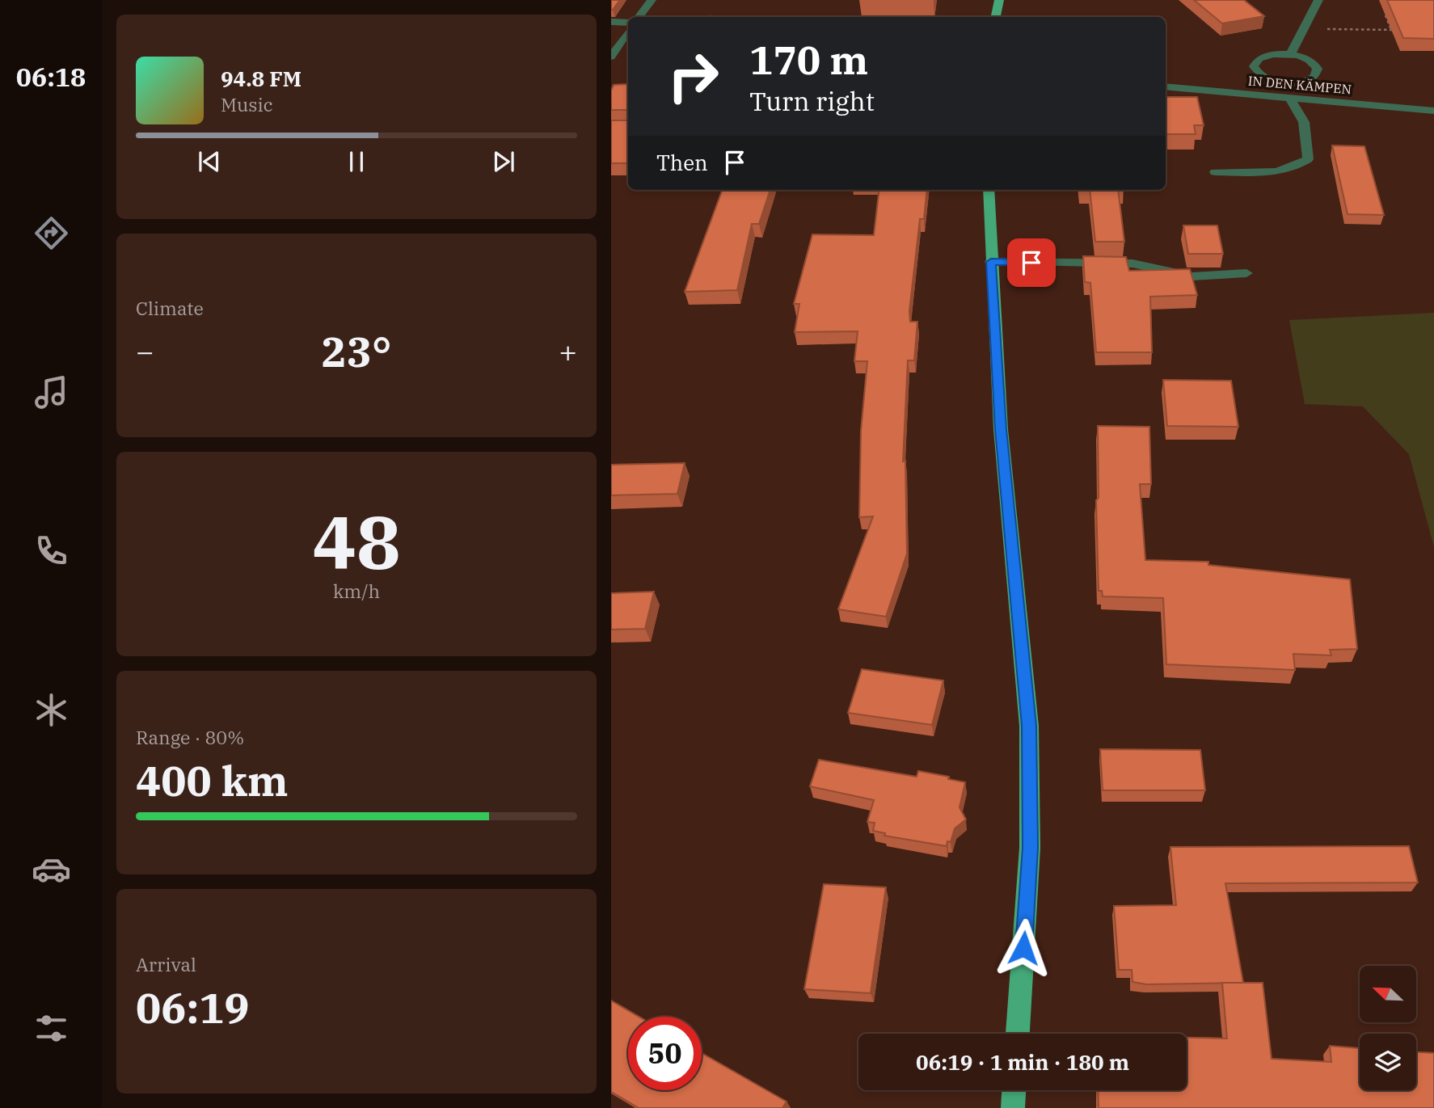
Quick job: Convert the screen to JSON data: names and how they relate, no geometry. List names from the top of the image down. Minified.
{"streets":{"street":["IN DEN KÄMPEN"]},"north":"top left","page":{"tabs":"06:18","turn":["170 m","Turn right"],"song":["94.8 FM","Music"],"then":"Then","tile":["Climate",["48","km/h"],["Range · 80%","400 km"],["Arrival","06:19"]],"heat":["−","23°","+"],"limit":"50","trip":"06:19 · 1 min · 180 m"}}
